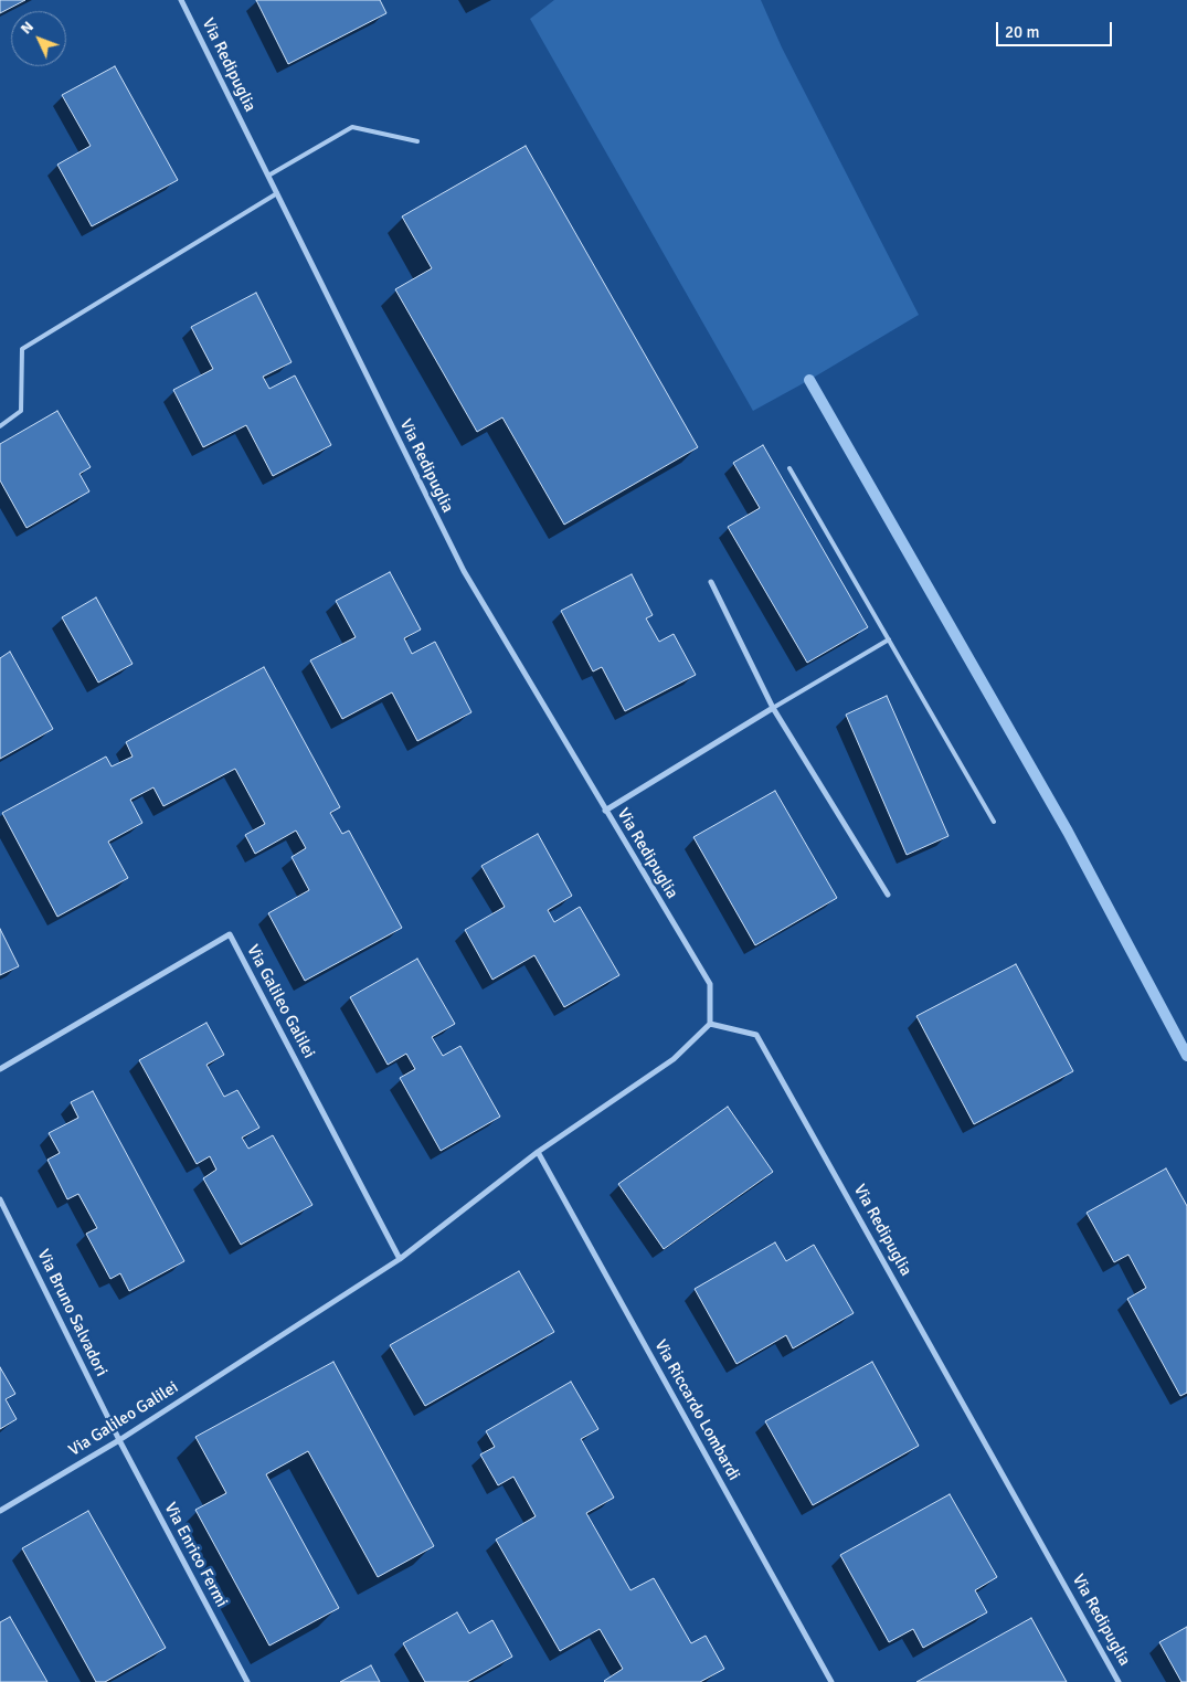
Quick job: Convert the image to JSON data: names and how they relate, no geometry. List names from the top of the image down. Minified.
{"streets":{"street":["Via Redipuglia","Via Galileo Galilei","Via Bruno Salvadori","Via Riccardo Lombardi","Via Enrico Fermi"]},"crossings":[["Via Redipuglia","Via Galileo Galilei"],["Via Galileo Galilei","Via Bruno Salvadori"],["Via Galileo Galilei","Via Riccardo Lombardi"],["Via Galileo Galilei","Via Enrico Fermi"],["Via Bruno Salvadori","Via Enrico Fermi"]],"scale_bar":"20 m","north":"top left"}
